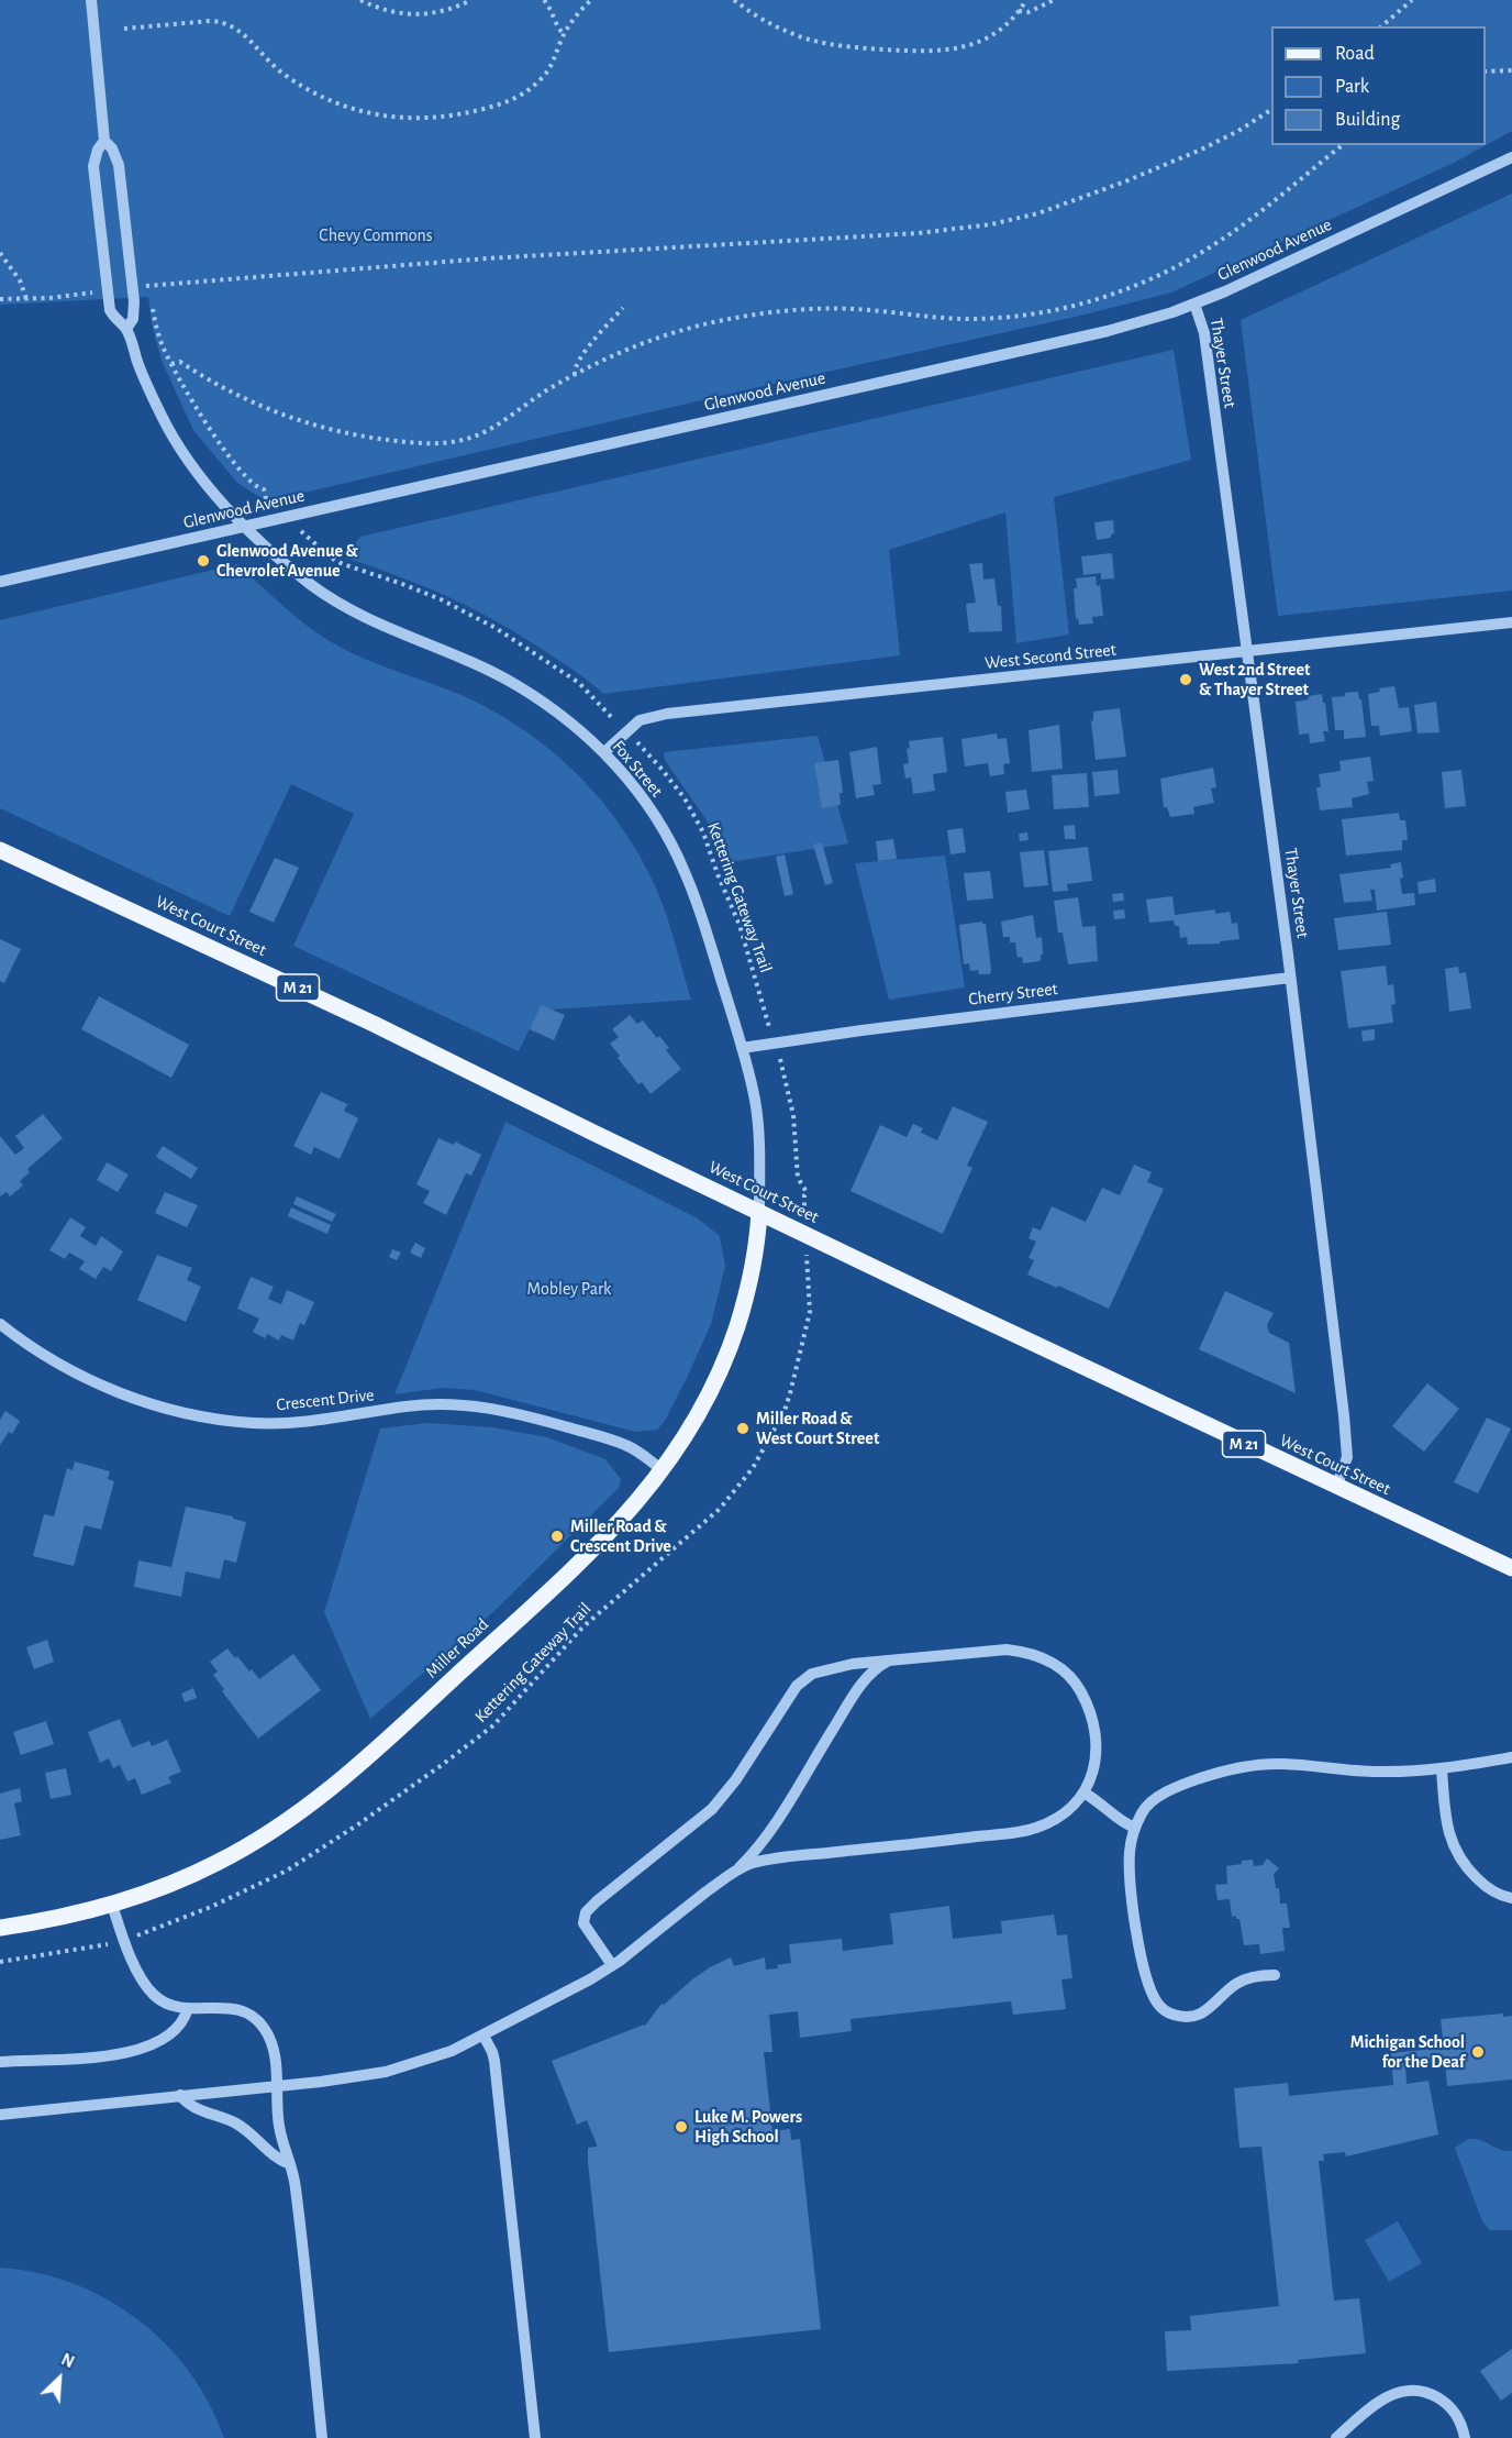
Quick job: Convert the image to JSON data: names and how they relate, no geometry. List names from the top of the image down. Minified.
{"streets":{"main road":["West Court Street","M 21","Miller Road"],"street":["Glenwood Avenue","Thayer Street","West Second Street","Fox Street","Cherry Street","Crescent Drive"],"path":["Kettering Gateway Trail"]},"crossings":[["Glenwood Avenue","Thayer Street"],["Glenwood Avenue","Fox Street"],["Thayer Street","West Second Street"],["Thayer Street","West Court Street"],["Thayer Street","Cherry Street"],["West Second Street","Fox Street"],["Fox Street","West Court Street"],["Fox Street","Cherry Street"],["Fox Street","Miller Road"],["West Court Street","Miller Road"],["Crescent Drive","Miller Road"]],"parks":["Chevy Commons","Mobley Park"],"places":["Glenwood Avenue & Chevrolet Avenue","West 2nd Street & Thayer Street","Miller Road & West Court Street","Miller Road & Crescent Drive","Michigan School for the Deaf","Luke M. Powers High School"],"legend":["Road","Park","Building"],"north":"top right"}
